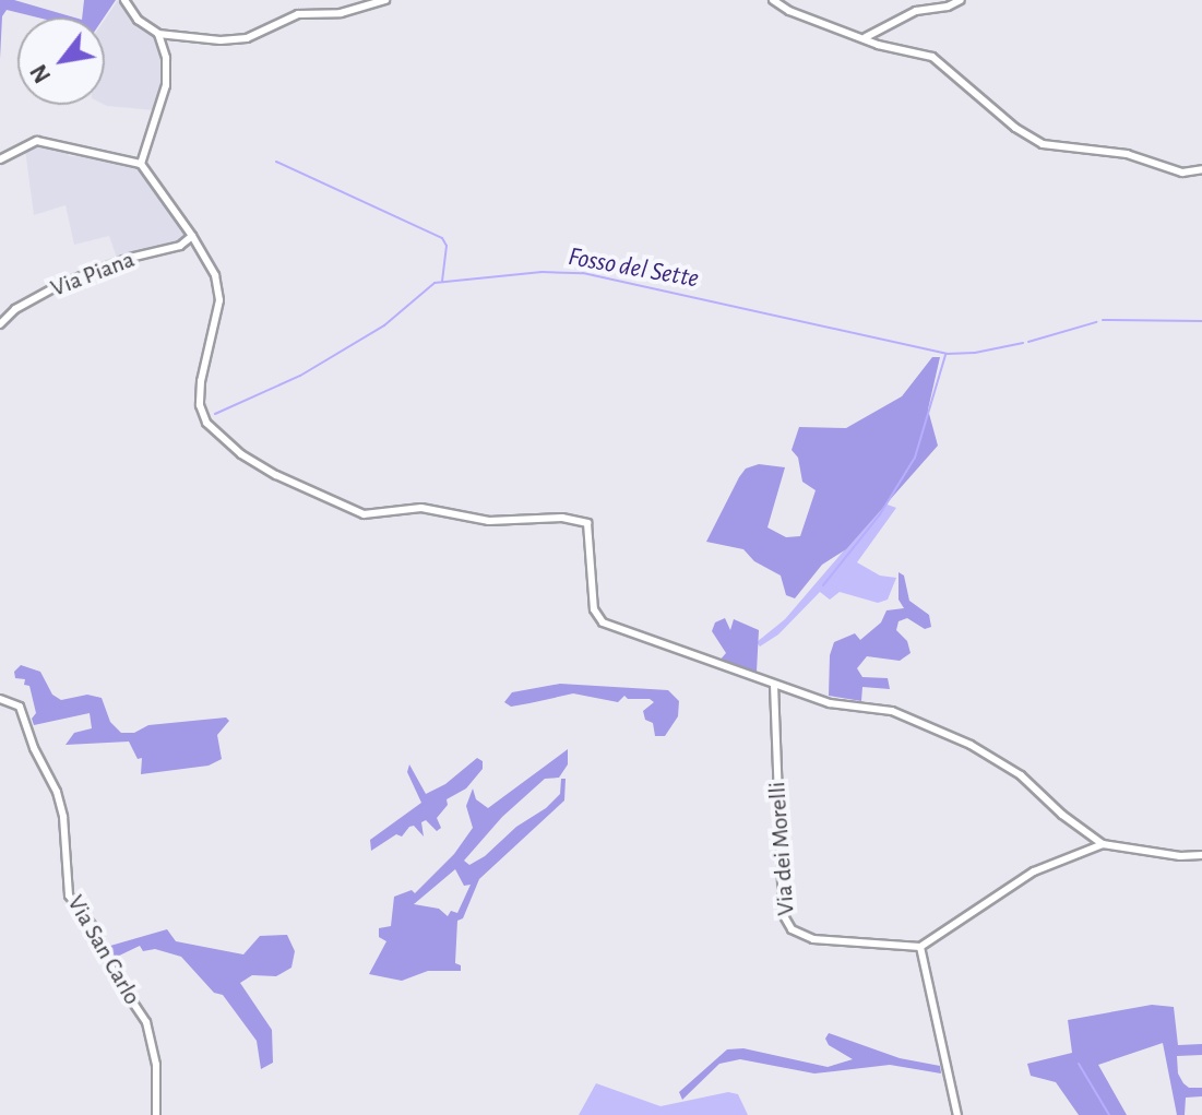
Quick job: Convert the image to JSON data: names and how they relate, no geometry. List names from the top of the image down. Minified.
{"streets":{"street":["Via Piana","Via dei Morelli","Via San Carlo"]},"water":["Fosso del Sette"],"north":"bottom left"}
